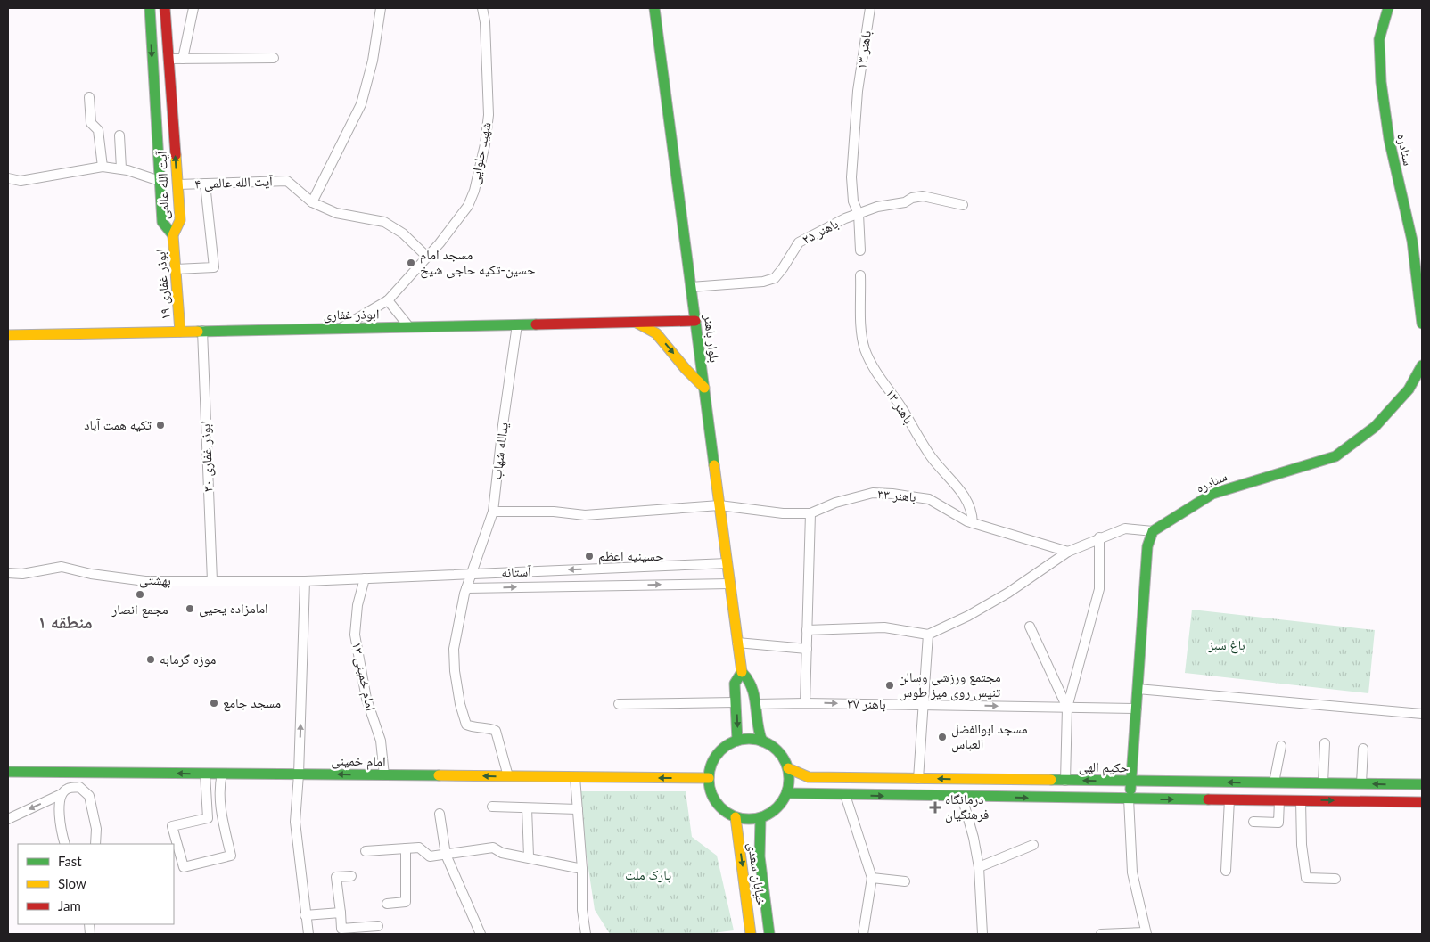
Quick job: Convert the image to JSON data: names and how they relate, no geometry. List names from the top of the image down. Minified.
{"streets":{"street":["باهنر ۱۳","سنادره","شهید حلوایی","آیت الله عالمی ۴","آیت الله عالمی","باهنر ۲۵","ابوذر غفاری ۱۹","ابوذر غفاری","بلوار باهنر","یدالله شهاب","ابوذر غفاری ۳۰","باهنر ۳۳","آستانه","بهشتی","امام خمینی ۱۳","باهنر ۳۷","امام خمینی","حکیم الهی","خیابان سعدی"]},"crossings":[["باهنر ۱۳","باهنر ۲۵"],["باهنر ۱۳","باهنر ۳۳"],["شهید حلوایی","آیت الله عالمی ۴"],["شهید حلوایی","ابوذر غفاری"],["آیت الله عالمی ۴","آیت الله عالمی"],["آیت الله عالمی","ابوذر غفاری ۱۹"],["باهنر ۲۵","بلوار باهنر"],["ابوذر غفاری ۱۹","ابوذر غفاری"],["ابوذر غفاری","بلوار باهنر"],["ابوذر غفاری","یدالله شهاب"],["ابوذر غفاری","ابوذر غفاری ۳۰"],["بلوار باهنر","باهنر ۳۳"],["بلوار باهنر","آستانه"],["یدالله شهاب","باهنر ۳۳"],["یدالله شهاب","آستانه"],["یدالله شهاب","امام خمینی"],["ابوذر غفاری ۳۰","بهشتی"],["آستانه","بهشتی"],["آستانه","امام خمینی ۱۳"],["امام خمینی ۱۳","امام خمینی"],["امام خمینی","حکیم الهی"],["امام خمینی","خیابان سعدی"],["حکیم الهی","خیابان سعدی"]],"districts":["منطقه ۱"],"parks":["باغ سبز","پارک ملت"],"places":{"other":["مسجد امام حسین-تکیه حاجی شیخ","تکیه همت آباد","حسینیه اعظم","مجمع انصار","امامزاده یحیی","موزه گرمابه","مجتمع ورزشی وسالن تنیس روی میز طوس","مسجد جامع","مسجد ابوالفضل العباس"],"health":["درمانگاه فرهنگیان"]},"legend":["Fast","Slow","Jam"]}
